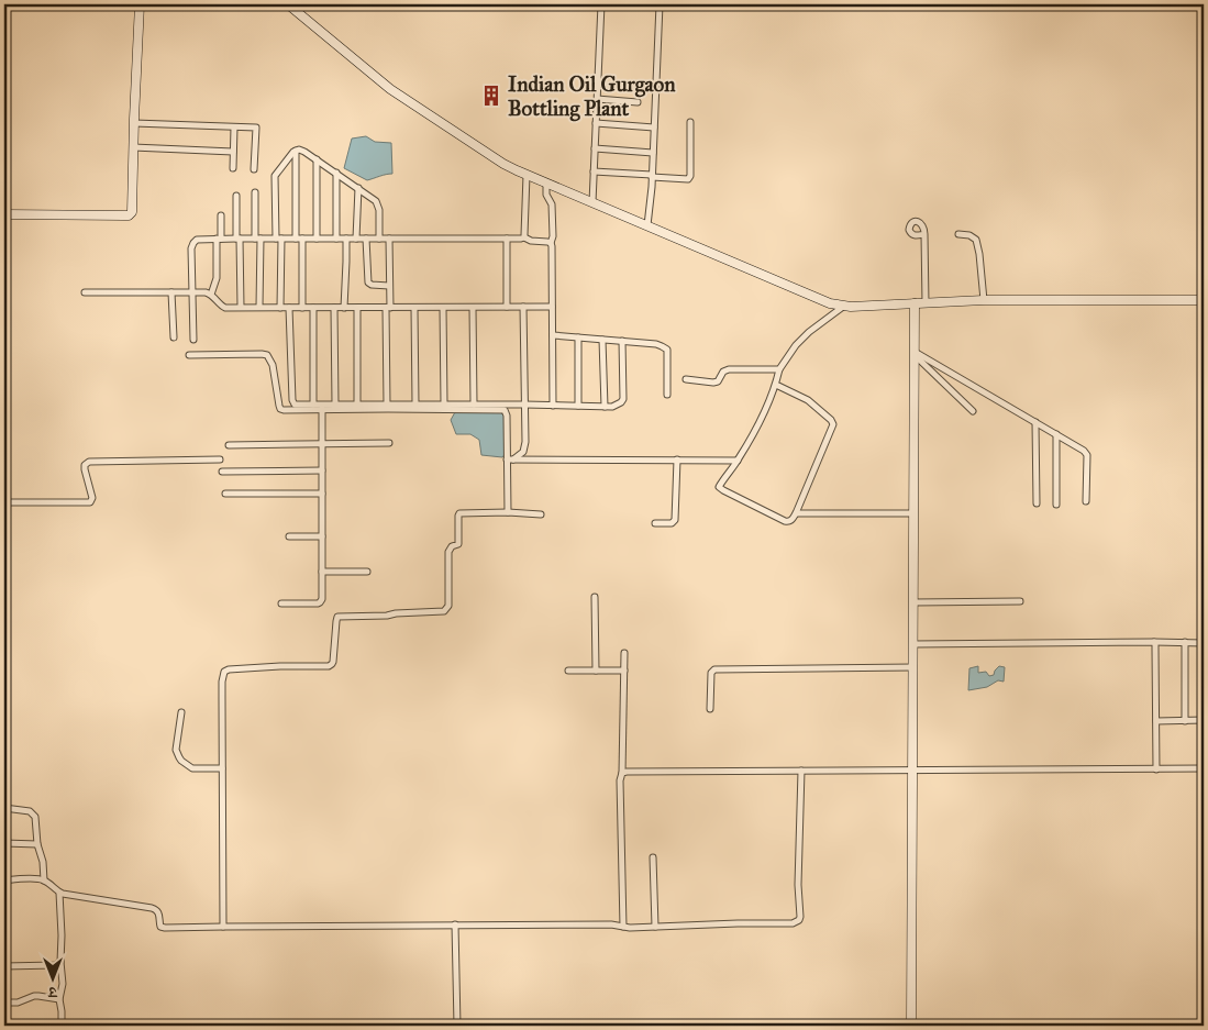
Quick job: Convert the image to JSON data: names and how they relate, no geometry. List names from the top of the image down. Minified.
{"places":{"building":["Indian Oil Gurgaon Bottling Plant"]},"north":"bottom"}
